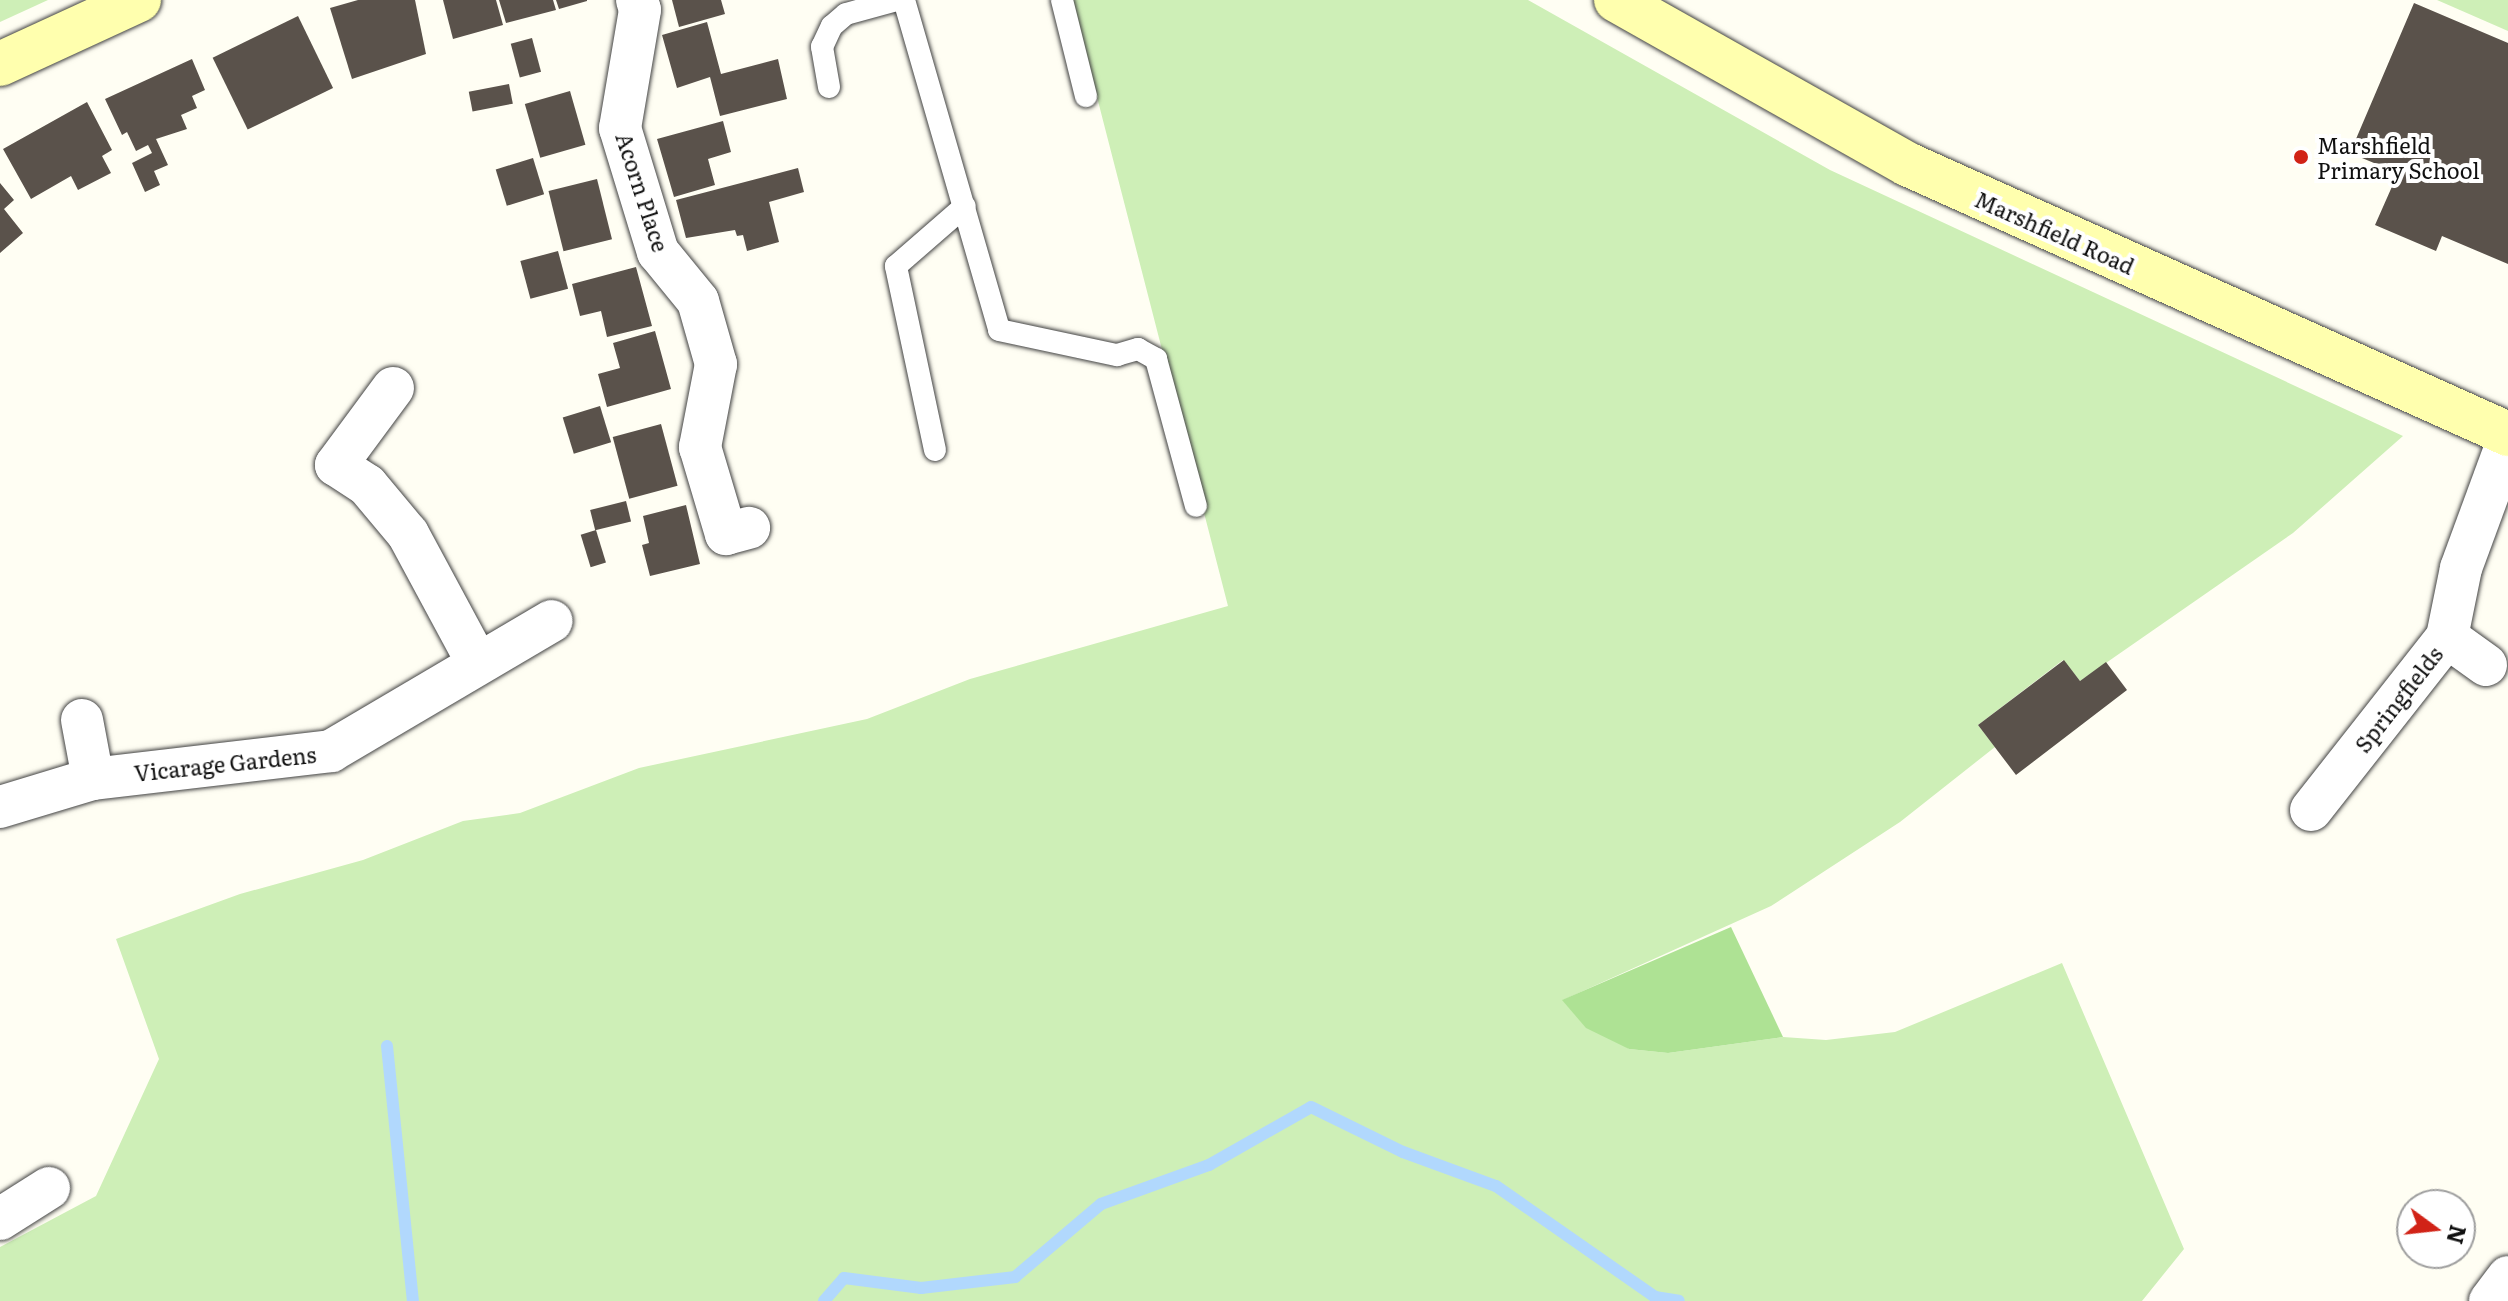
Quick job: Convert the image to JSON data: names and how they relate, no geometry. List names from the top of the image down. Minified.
{"streets":{"street":["Acorn Place","Marshfield Road","Springfields","Vicarage Gardens"]},"places":["Marshfield Primary School"],"north":"right"}
